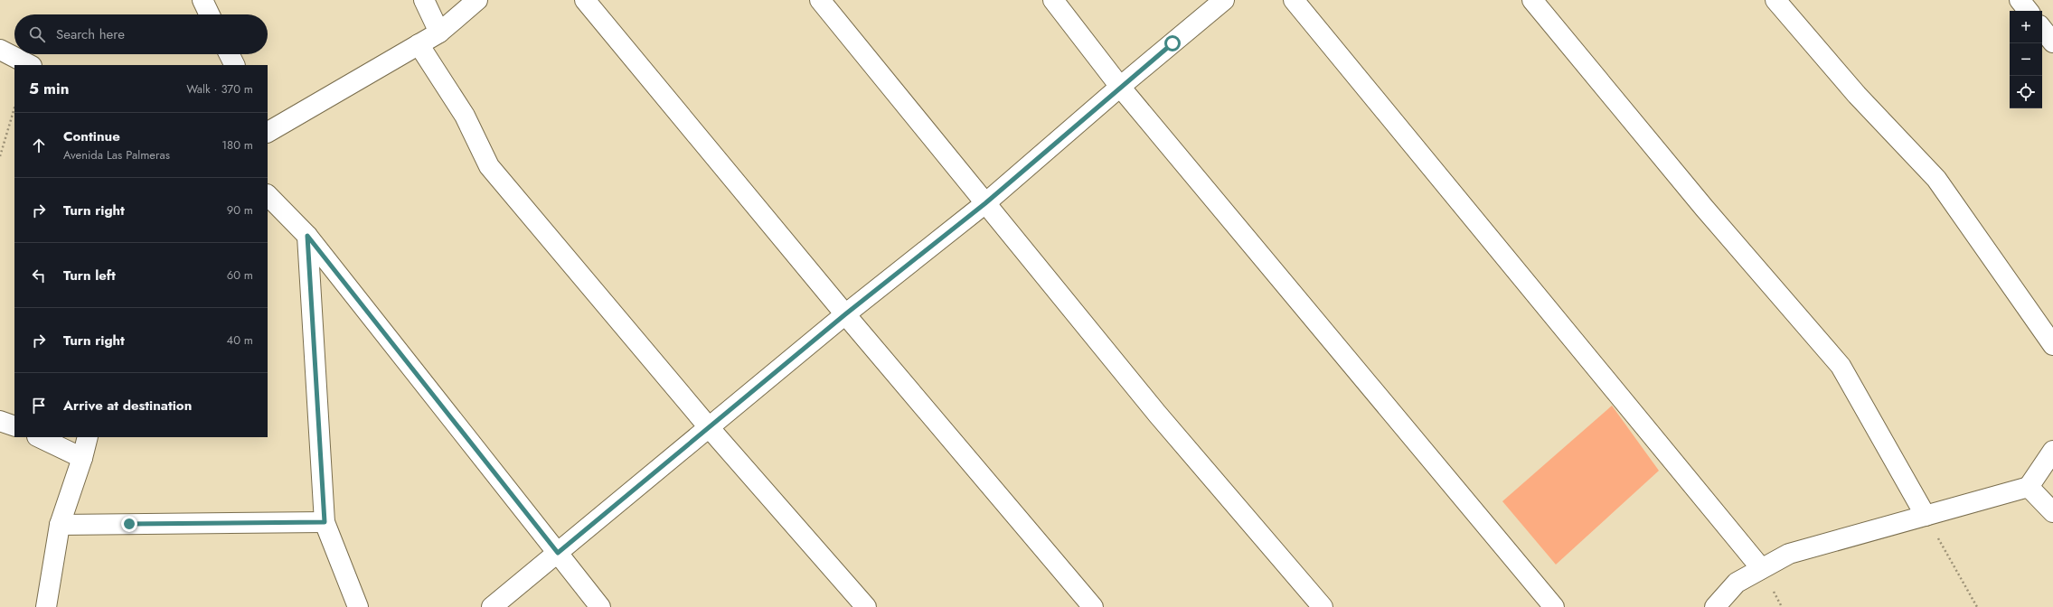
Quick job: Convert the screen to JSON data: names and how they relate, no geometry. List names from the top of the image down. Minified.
{"page":{"map_buttons":["+","−"],"search":"Search here","heading":["5 min","Walk · 370 m"],"list":[["Continue","Avenida Las Palmeras","180 m"],["Turn right","90 m"],["Turn left","60 m"],["Turn right","40 m"],"Arrive at destination"]}}
